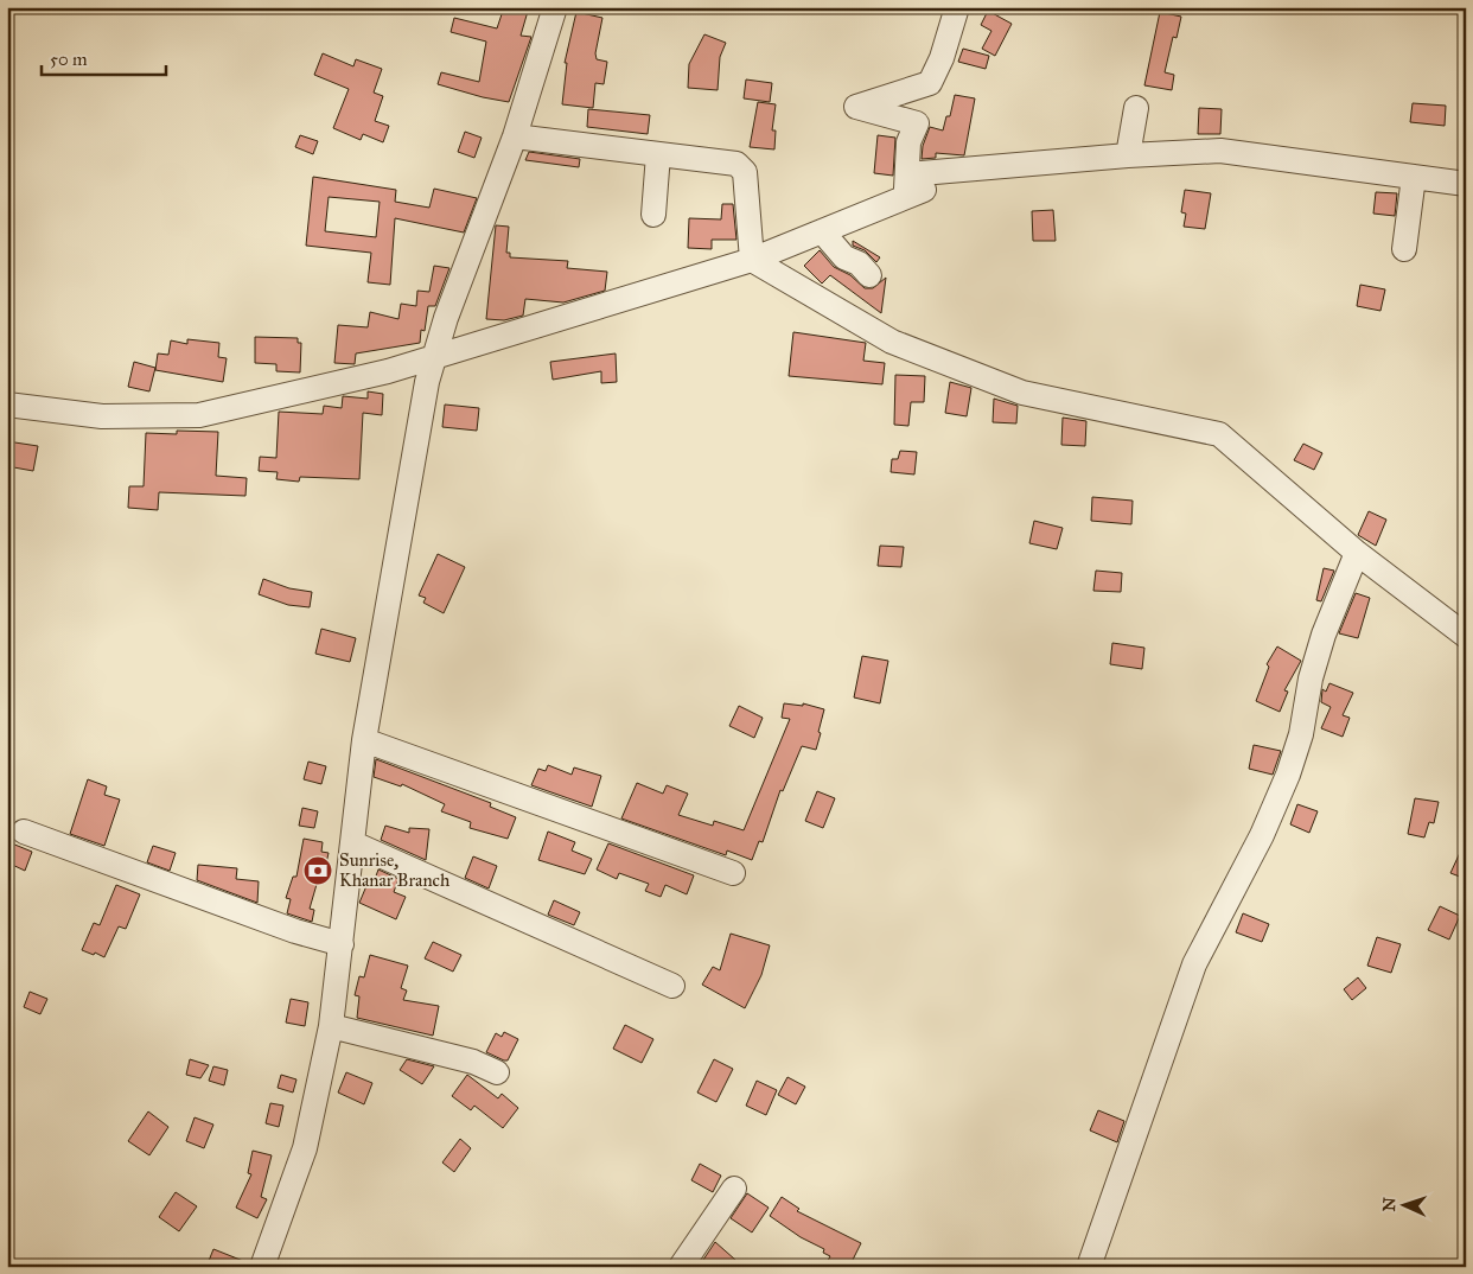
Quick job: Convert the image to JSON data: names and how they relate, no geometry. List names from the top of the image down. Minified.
{"places":{"bank":["Sunrise, Khanar Branch"]},"scale_bar":"50 m","north":"left"}
